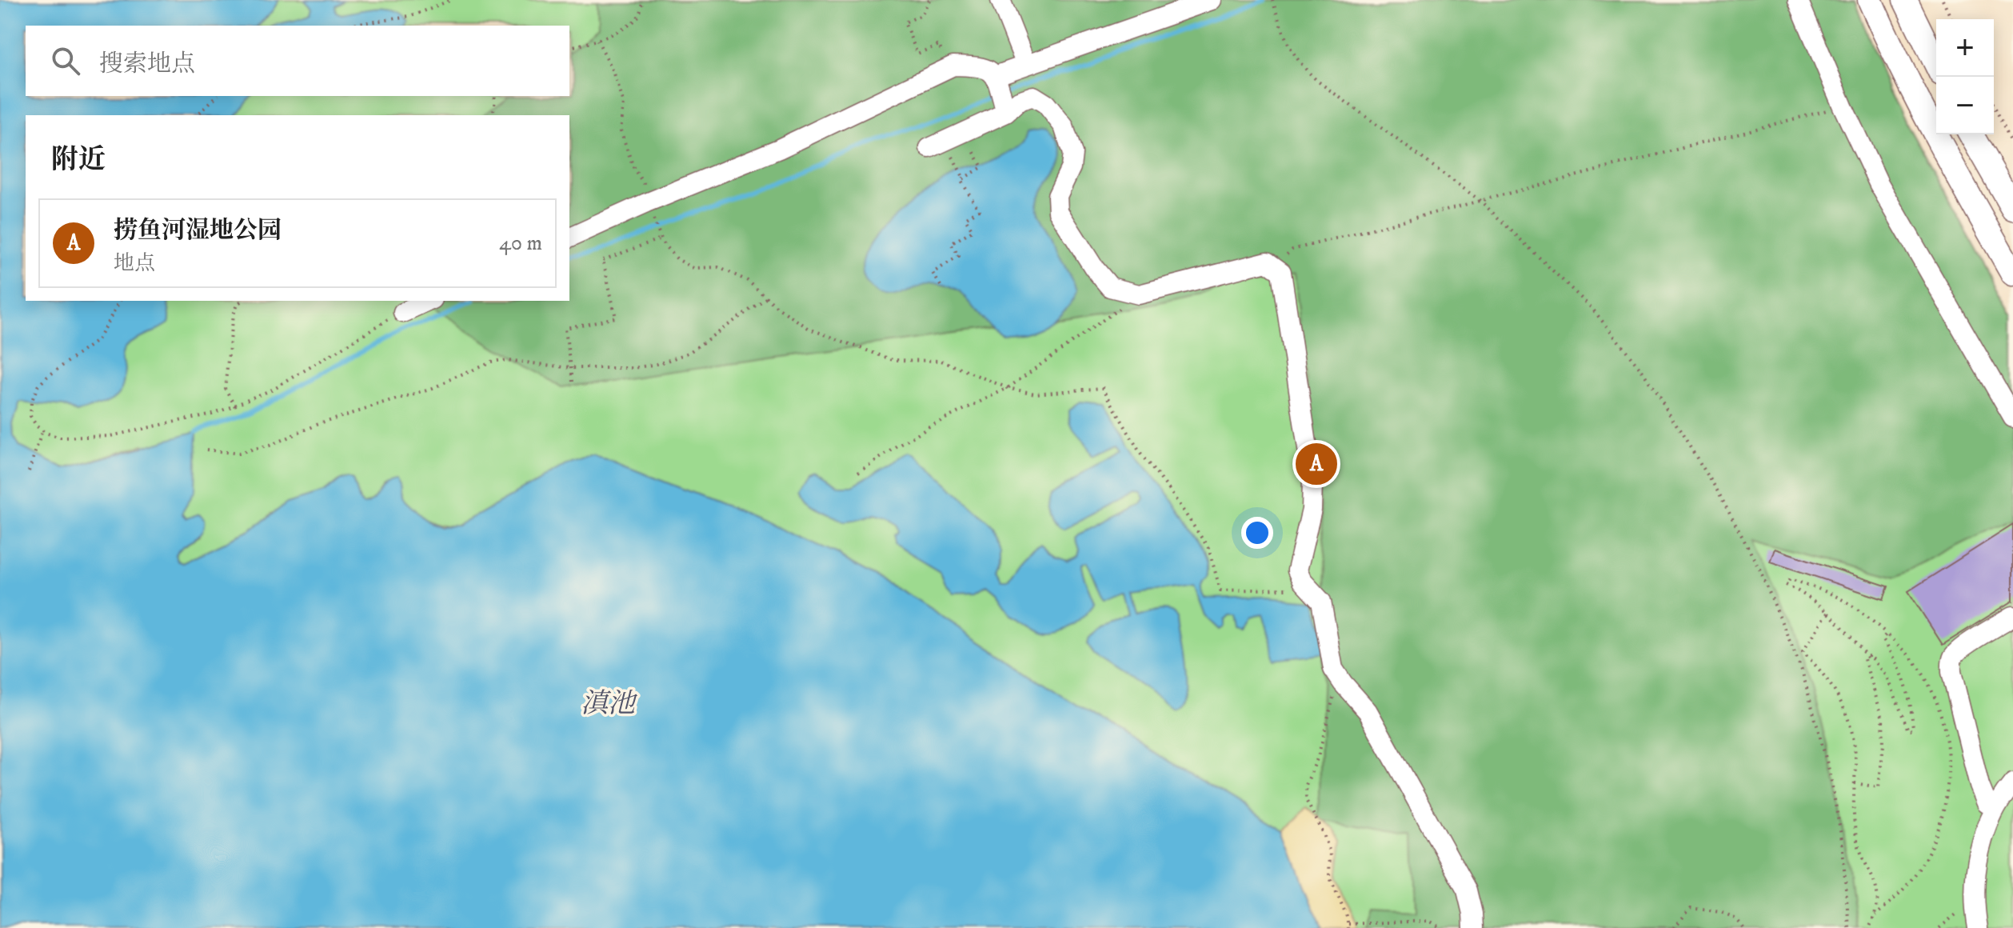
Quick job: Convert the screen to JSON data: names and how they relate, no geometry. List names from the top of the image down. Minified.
{"water":["滇池"],"page":{"map_buttons":["+","−"],"search":"搜索地点","heading":"附近","list":[{"mark":"A","name":"捞鱼河湿地公园","note":"地点","value":"40 m"}],"pins":"A"}}
